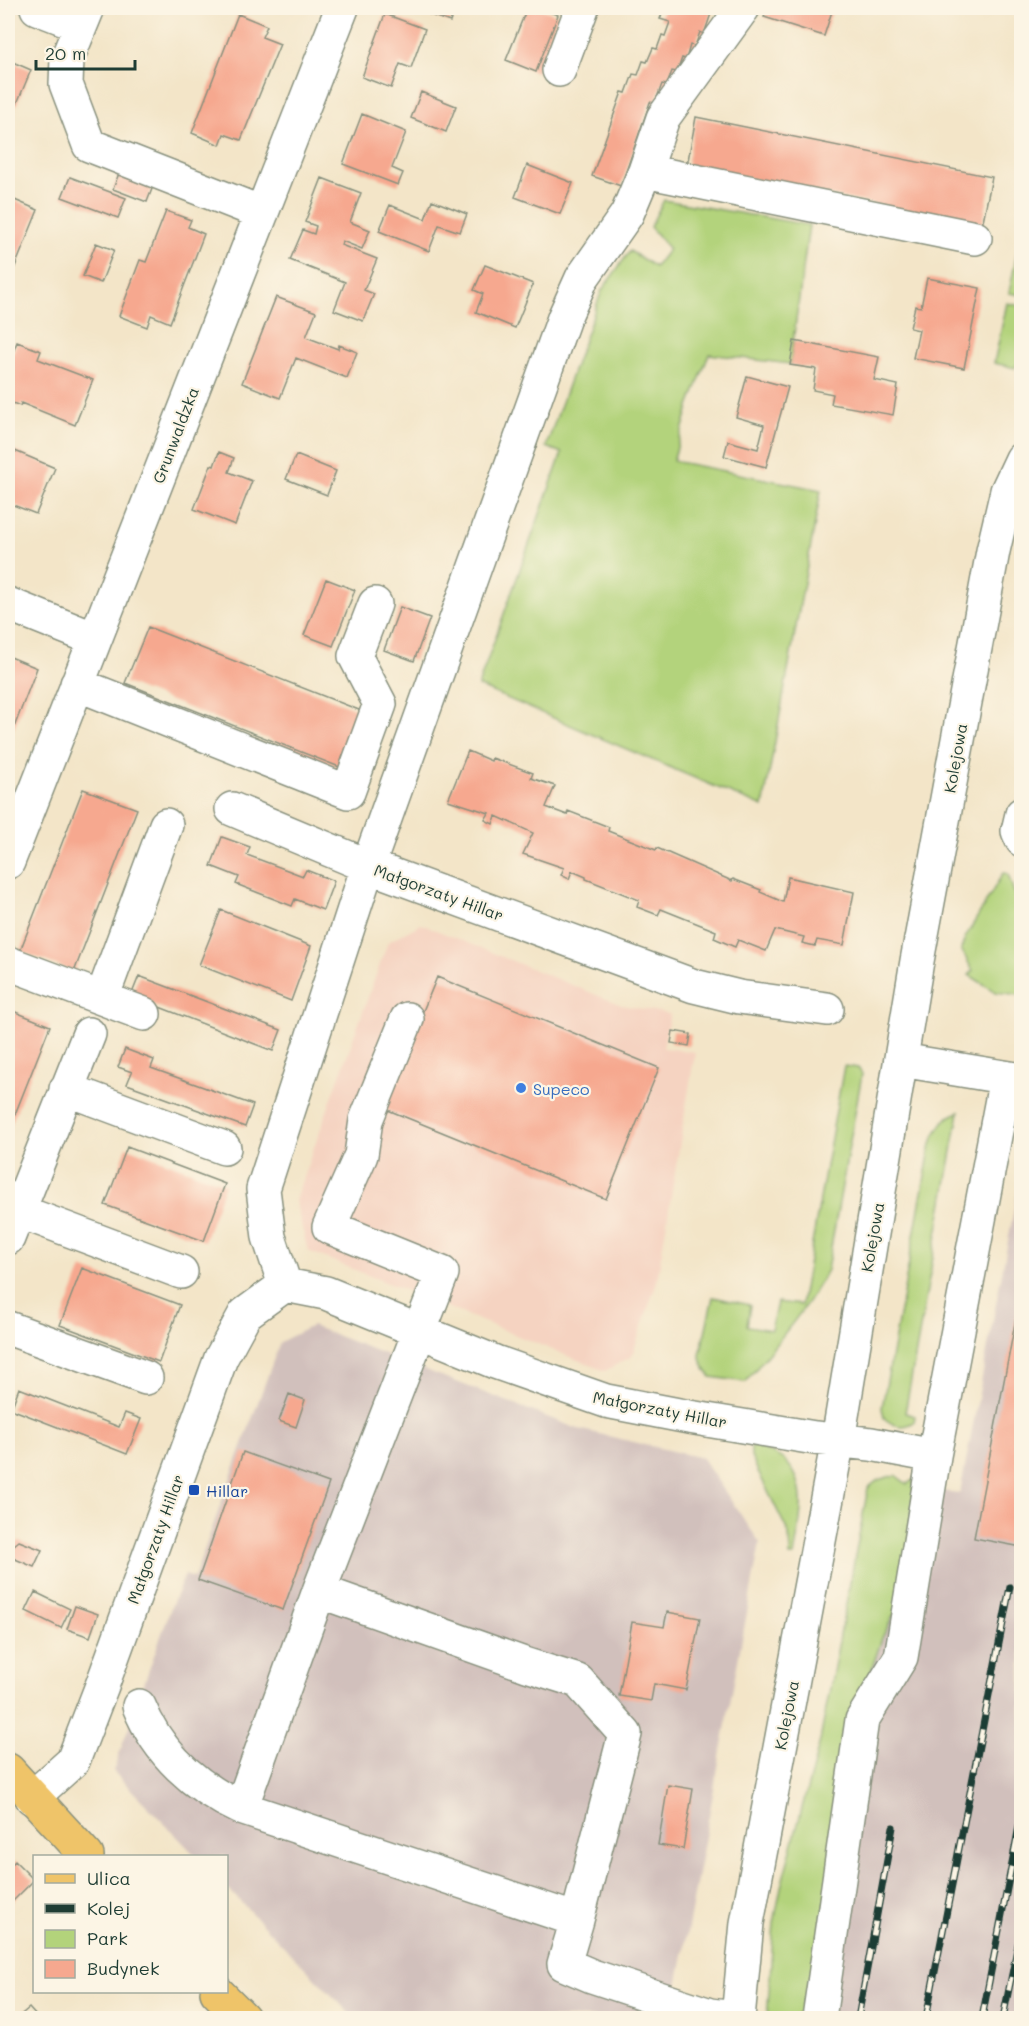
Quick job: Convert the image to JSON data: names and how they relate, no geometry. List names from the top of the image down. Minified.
{"streets":{"street":["Grunwaldzka","Kolejowa","Małgorzaty Hillar"]},"crossings":[["Kolejowa","Małgorzaty Hillar"]],"places":{"other":["Supeco"],"transit":["Hillar"]},"legend":["Ulica","Kolej","Park","Budynek"],"scale_bar":"20 m"}
